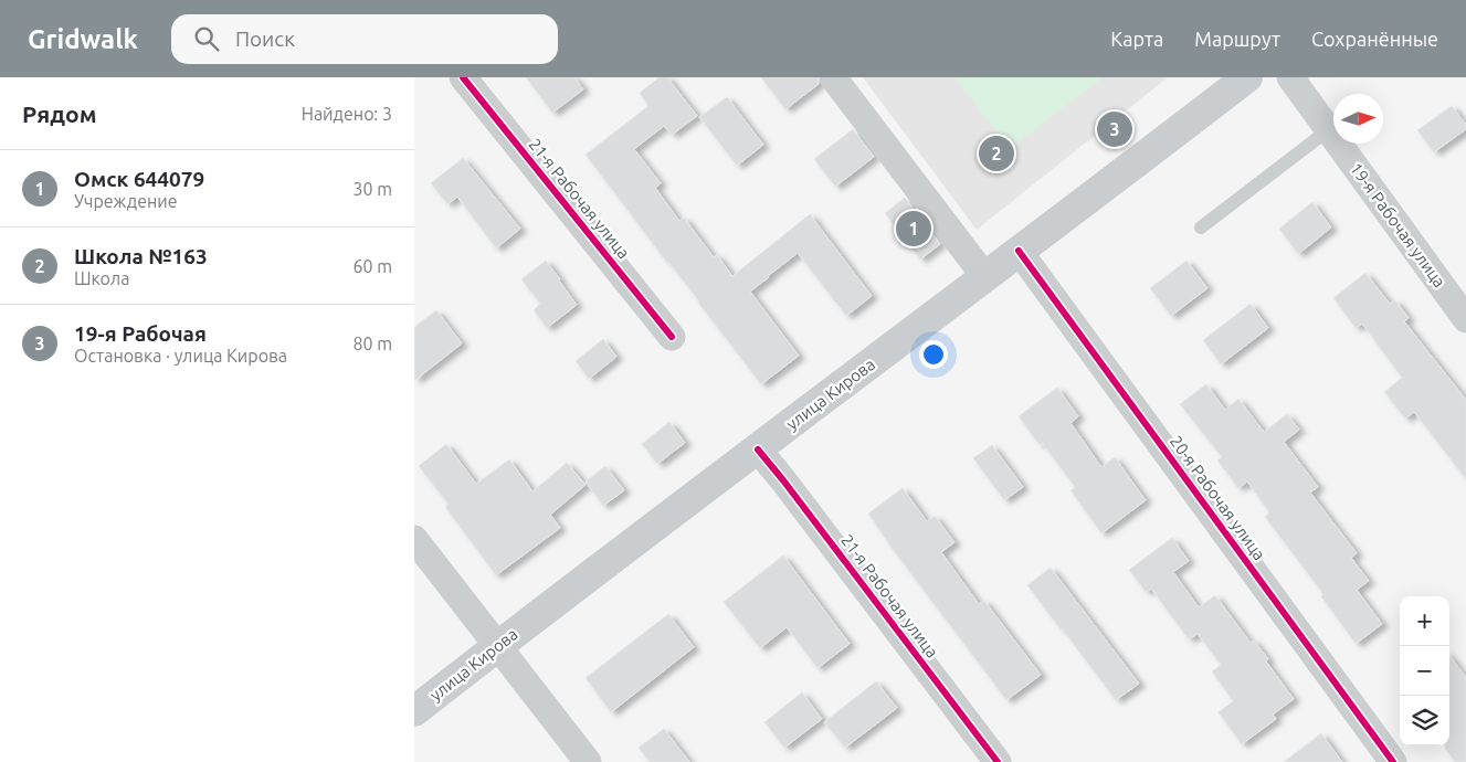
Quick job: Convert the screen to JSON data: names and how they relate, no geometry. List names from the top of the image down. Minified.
{"streets":{"main road":["улица Кирова"],"street":["21-я Рабочая улица","19-я Рабочая улица","20-я Рабочая улица"]},"crossings":[["21-я Рабочая улица","улица Кирова"],["улица Кирова","20-я Рабочая улица"]],"north":"right","page":{"header":"Gridwalk","search":"Поиск","nav":["Карта","Маршрут","Сохранённые"],"heading":["Рядом","Найдено: 3"],"pins":["3","2","1"],"list":[{"mark":"1","name":"Омск 644079","note":"Учреждение","value":"30 m"},{"mark":"2","name":"Школа №163","note":"Школа","value":"60 m"},{"mark":"3","name":"19-я Рабочая","note":"Остановка · улица Кирова","value":"80 m"}],"map_buttons":["+","−"]}}
